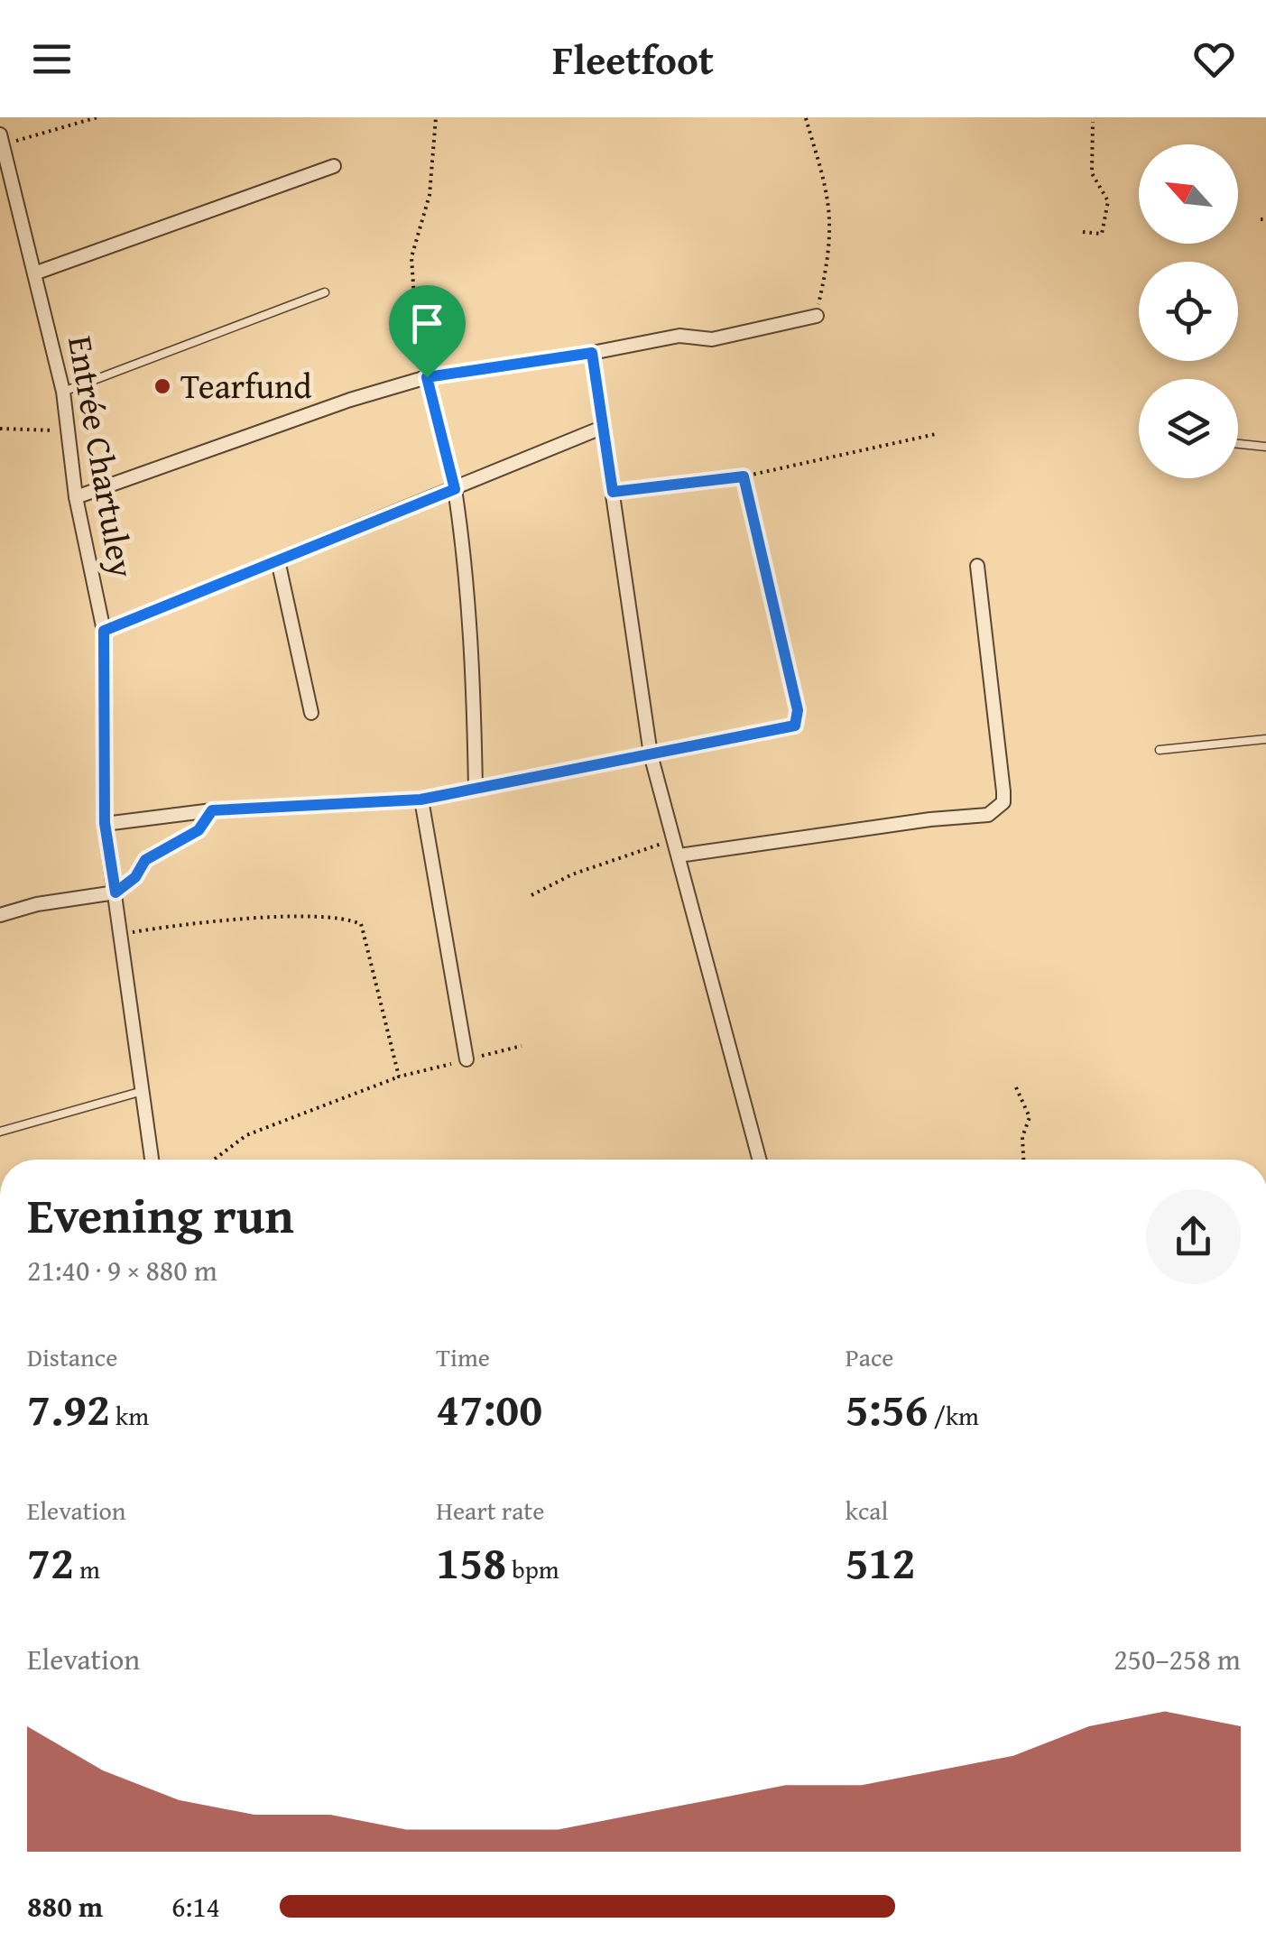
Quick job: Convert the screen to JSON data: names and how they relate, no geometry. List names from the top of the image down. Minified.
{"streets":{"street":["Entrée Chartuley"]},"places":["Tearfund"],"north":"top left","page":{"header":"Fleetfoot","heading":["Evening run","21:40 · 9 × 880 m"],"stats":[["Distance","7.92 km"],["Time","47:00"],["Pace","5:56 /km"],["Elevation","72 m"],["Heart rate","158 bpm"],["kcal","512"]],"chart":["Elevation","250–258 m"],"list":[{"name":"880 m","note":"6:14"}]}}
